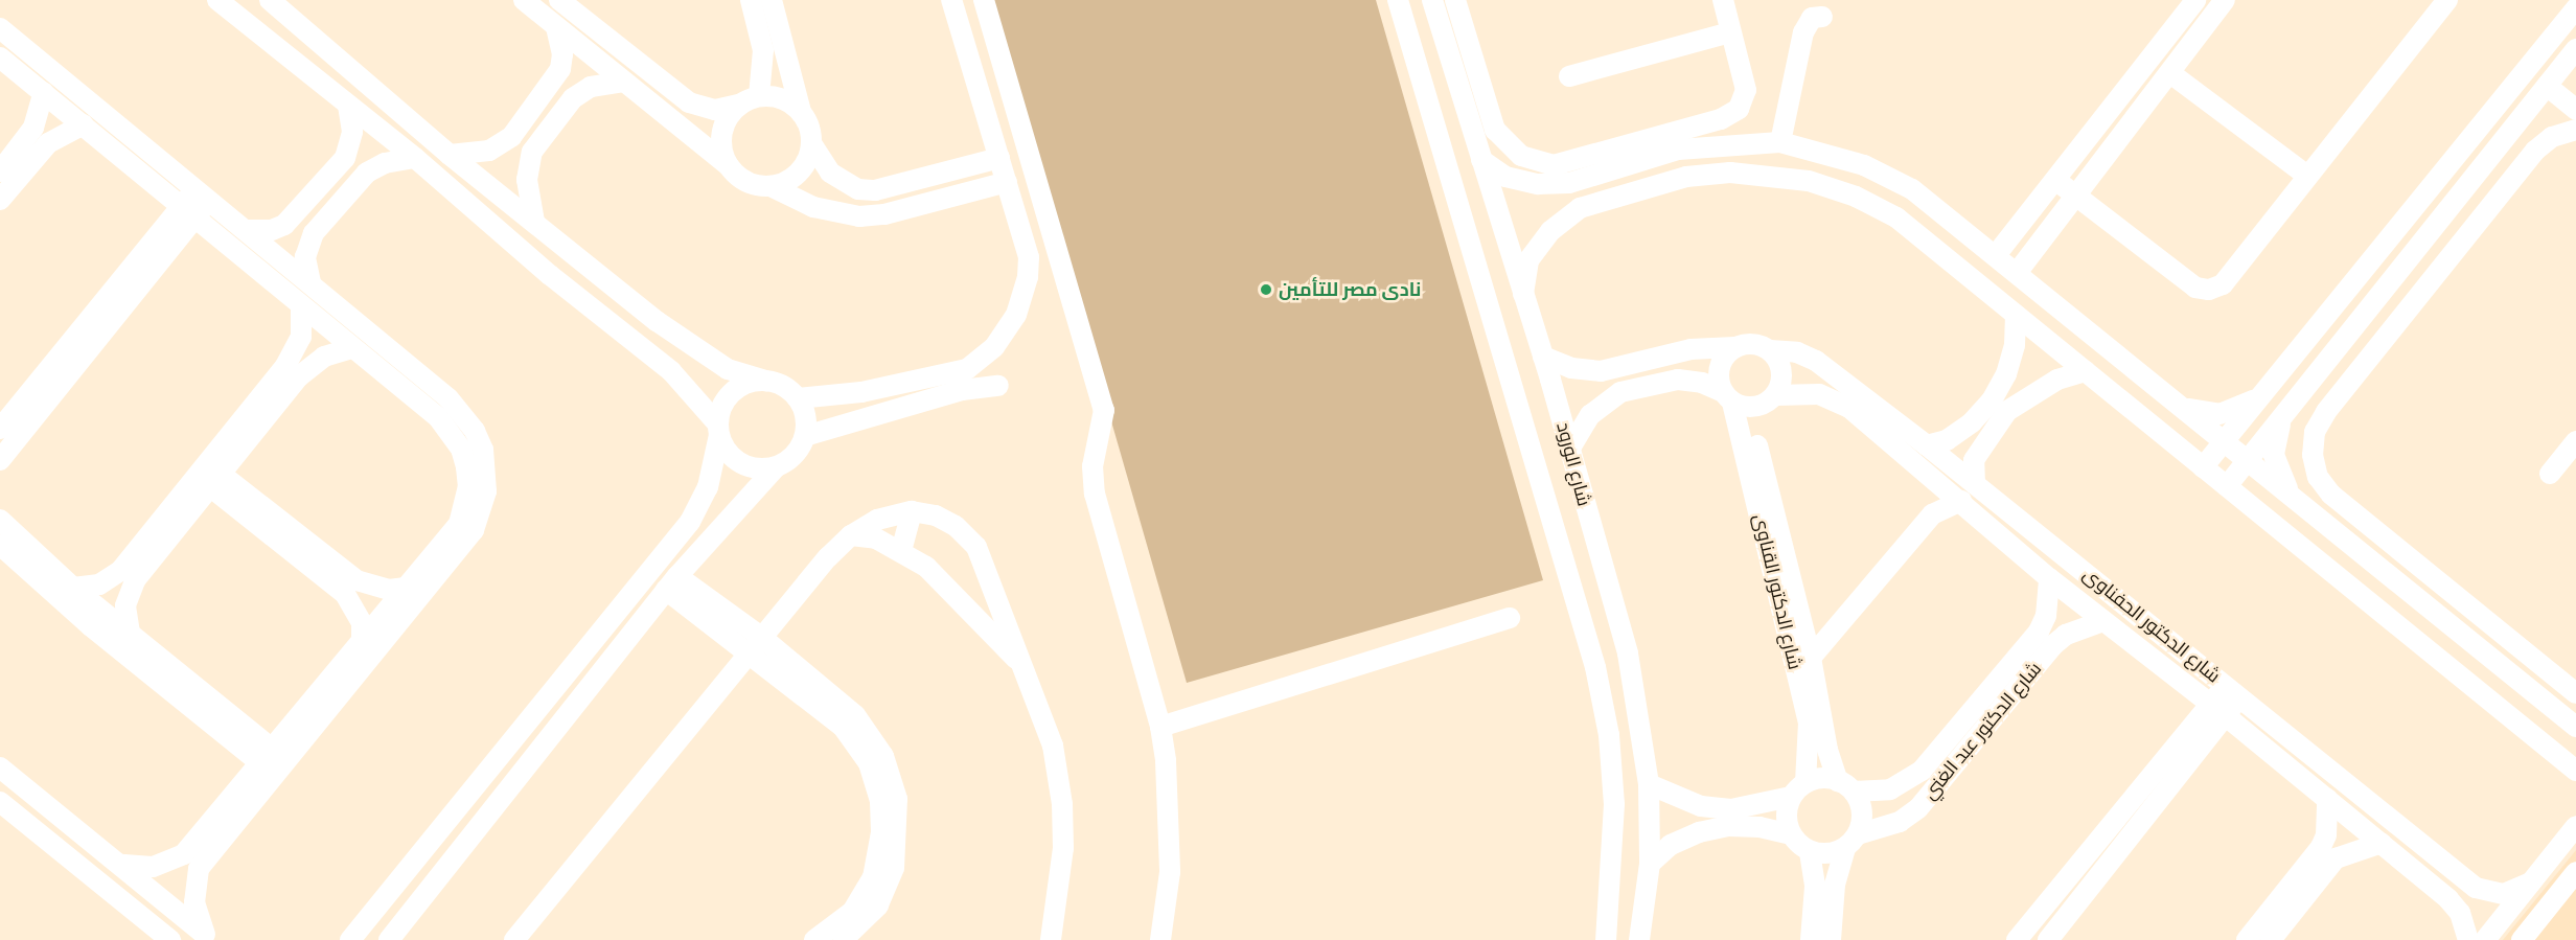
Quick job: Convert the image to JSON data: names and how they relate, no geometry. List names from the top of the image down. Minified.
{"streets":{"street":["شارع الورود","شارع الدكتور القناوى","شارع الدكتور الحفناوى","شارع الدكتور عبد الغني"]},"crossings":[["شارع الدكتور القناوى","شارع الدكتور الحفناوى"],["شارع الدكتور القناوى","شارع الدكتور عبد الغني"],["شارع الدكتور الحفناوى","شارع الدكتور عبد الغني"]],"places":["نادى مصر للتأمين"]}
